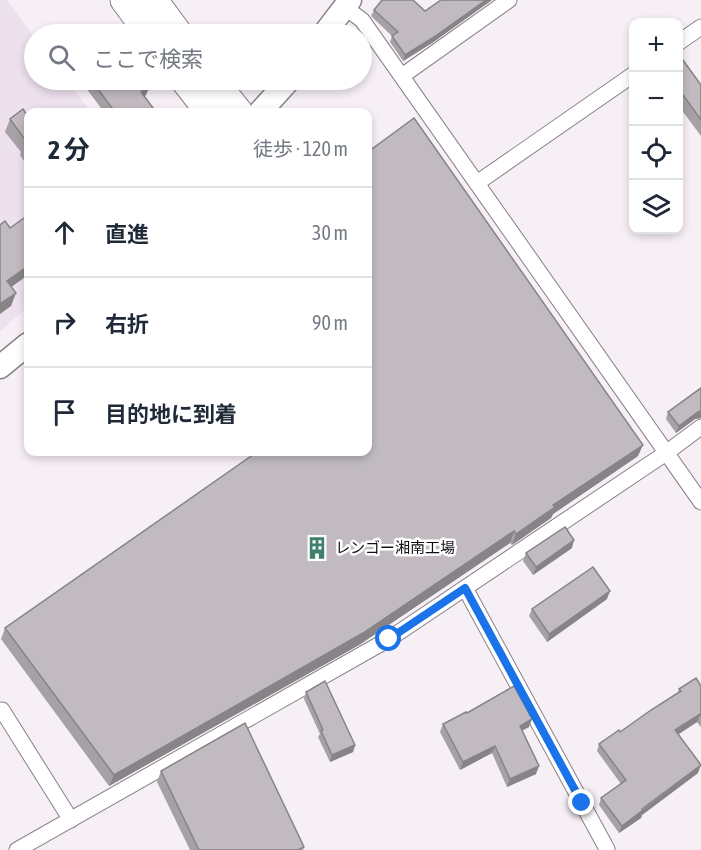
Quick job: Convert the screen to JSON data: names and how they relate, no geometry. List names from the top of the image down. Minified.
{"places":{"building":["レンゴー湘南工場"]},"page":{"map_buttons":["+","−"],"search":"ここで検索","heading":["2 分","徒歩 · 120 m"],"list":[["直進","30 m"],["右折","90 m"],"目的地に到着"]}}
